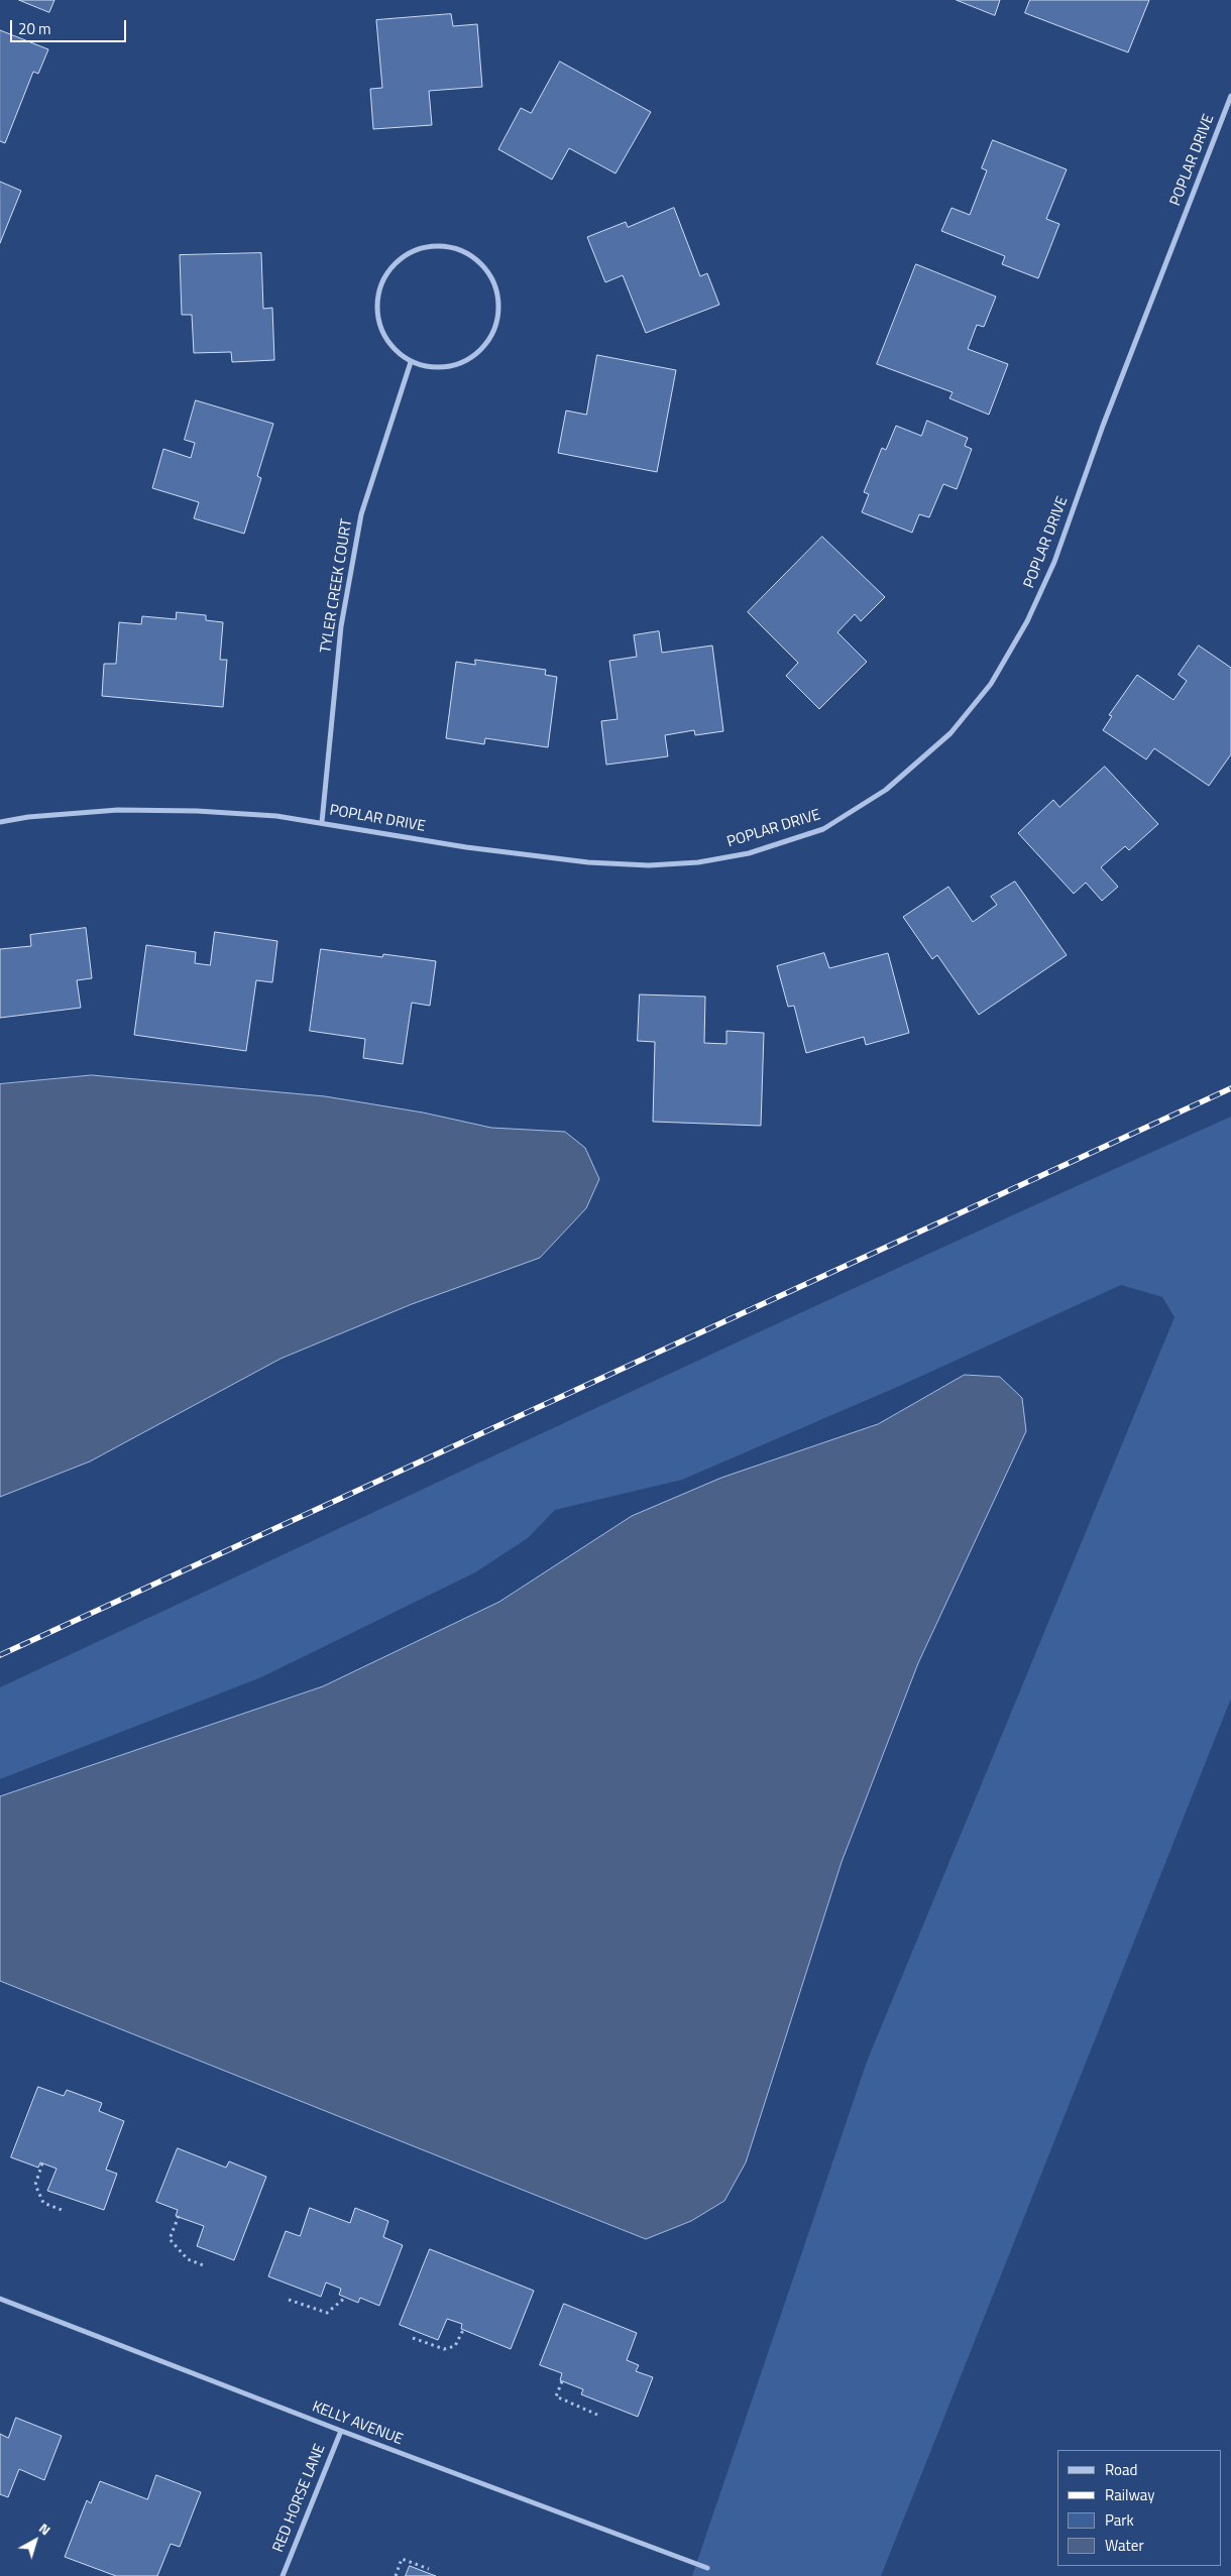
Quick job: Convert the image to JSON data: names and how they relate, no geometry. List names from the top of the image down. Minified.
{"streets":{"street":["POPLAR DRIVE","TYLER CREEK COURT","KELLY AVENUE","RED HORSE LANE"]},"crossings":[["POPLAR DRIVE","TYLER CREEK COURT"],["KELLY AVENUE","RED HORSE LANE"]],"legend":["Road","Railway","Park","Water"],"scale_bar":"20 m","north":"top right"}
